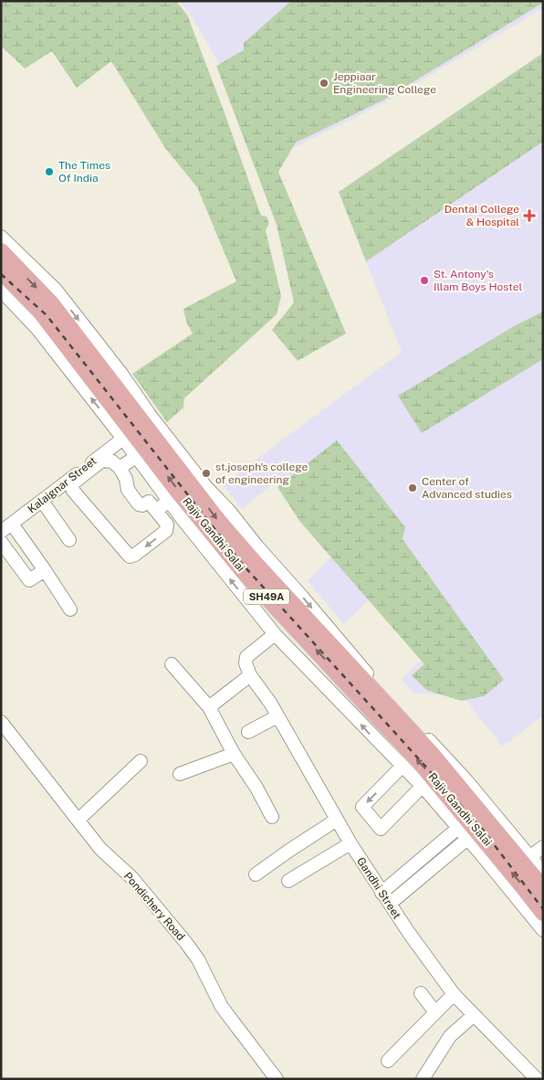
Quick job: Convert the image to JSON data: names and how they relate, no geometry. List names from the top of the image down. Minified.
{"streets":{"main road":["Rajiv Gandhi Salai","SH49A"],"street":["Kalaignar Street","Gandhi Street","Pondichery Road"]},"places":{"other":["Jeppiaar Engineering College","The Times Of India","St. Antony's Illam Boys Hostel","st.joseph's college of engineering","Center of Advanced studies"],"health":["Dental College & Hospital"]}}
